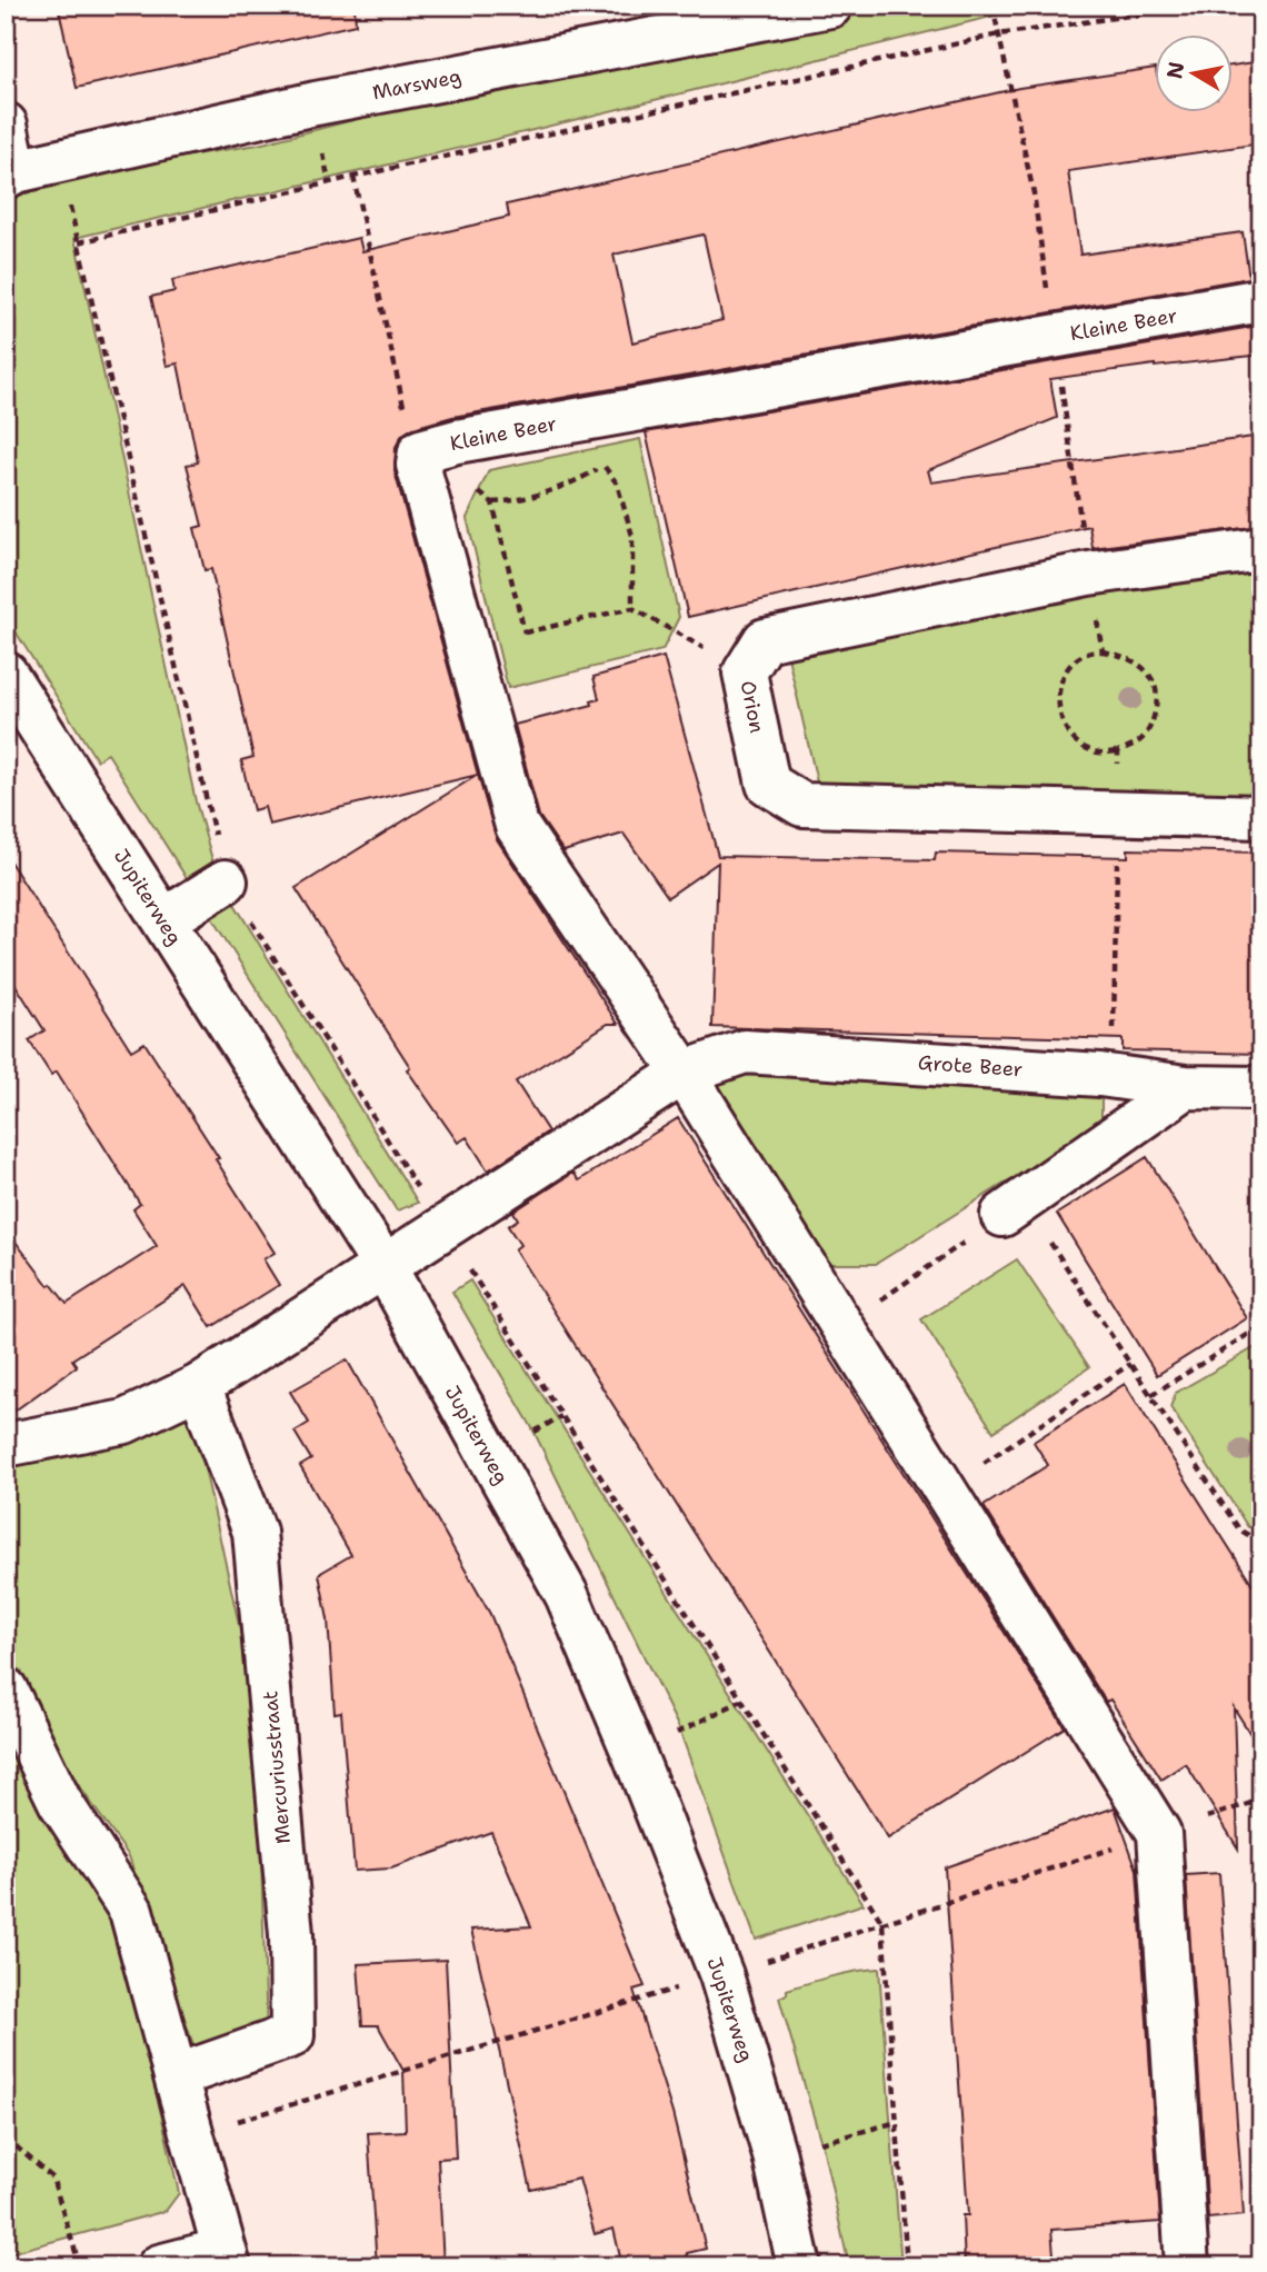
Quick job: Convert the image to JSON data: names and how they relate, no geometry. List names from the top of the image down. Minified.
{"streets":{"street":["Marsweg","Kleine Beer","Orion","Jupiterweg","Grote Beer","Mercuriusstraat"]},"crossings":[["Jupiterweg","Grote Beer"]],"north":"left"}
